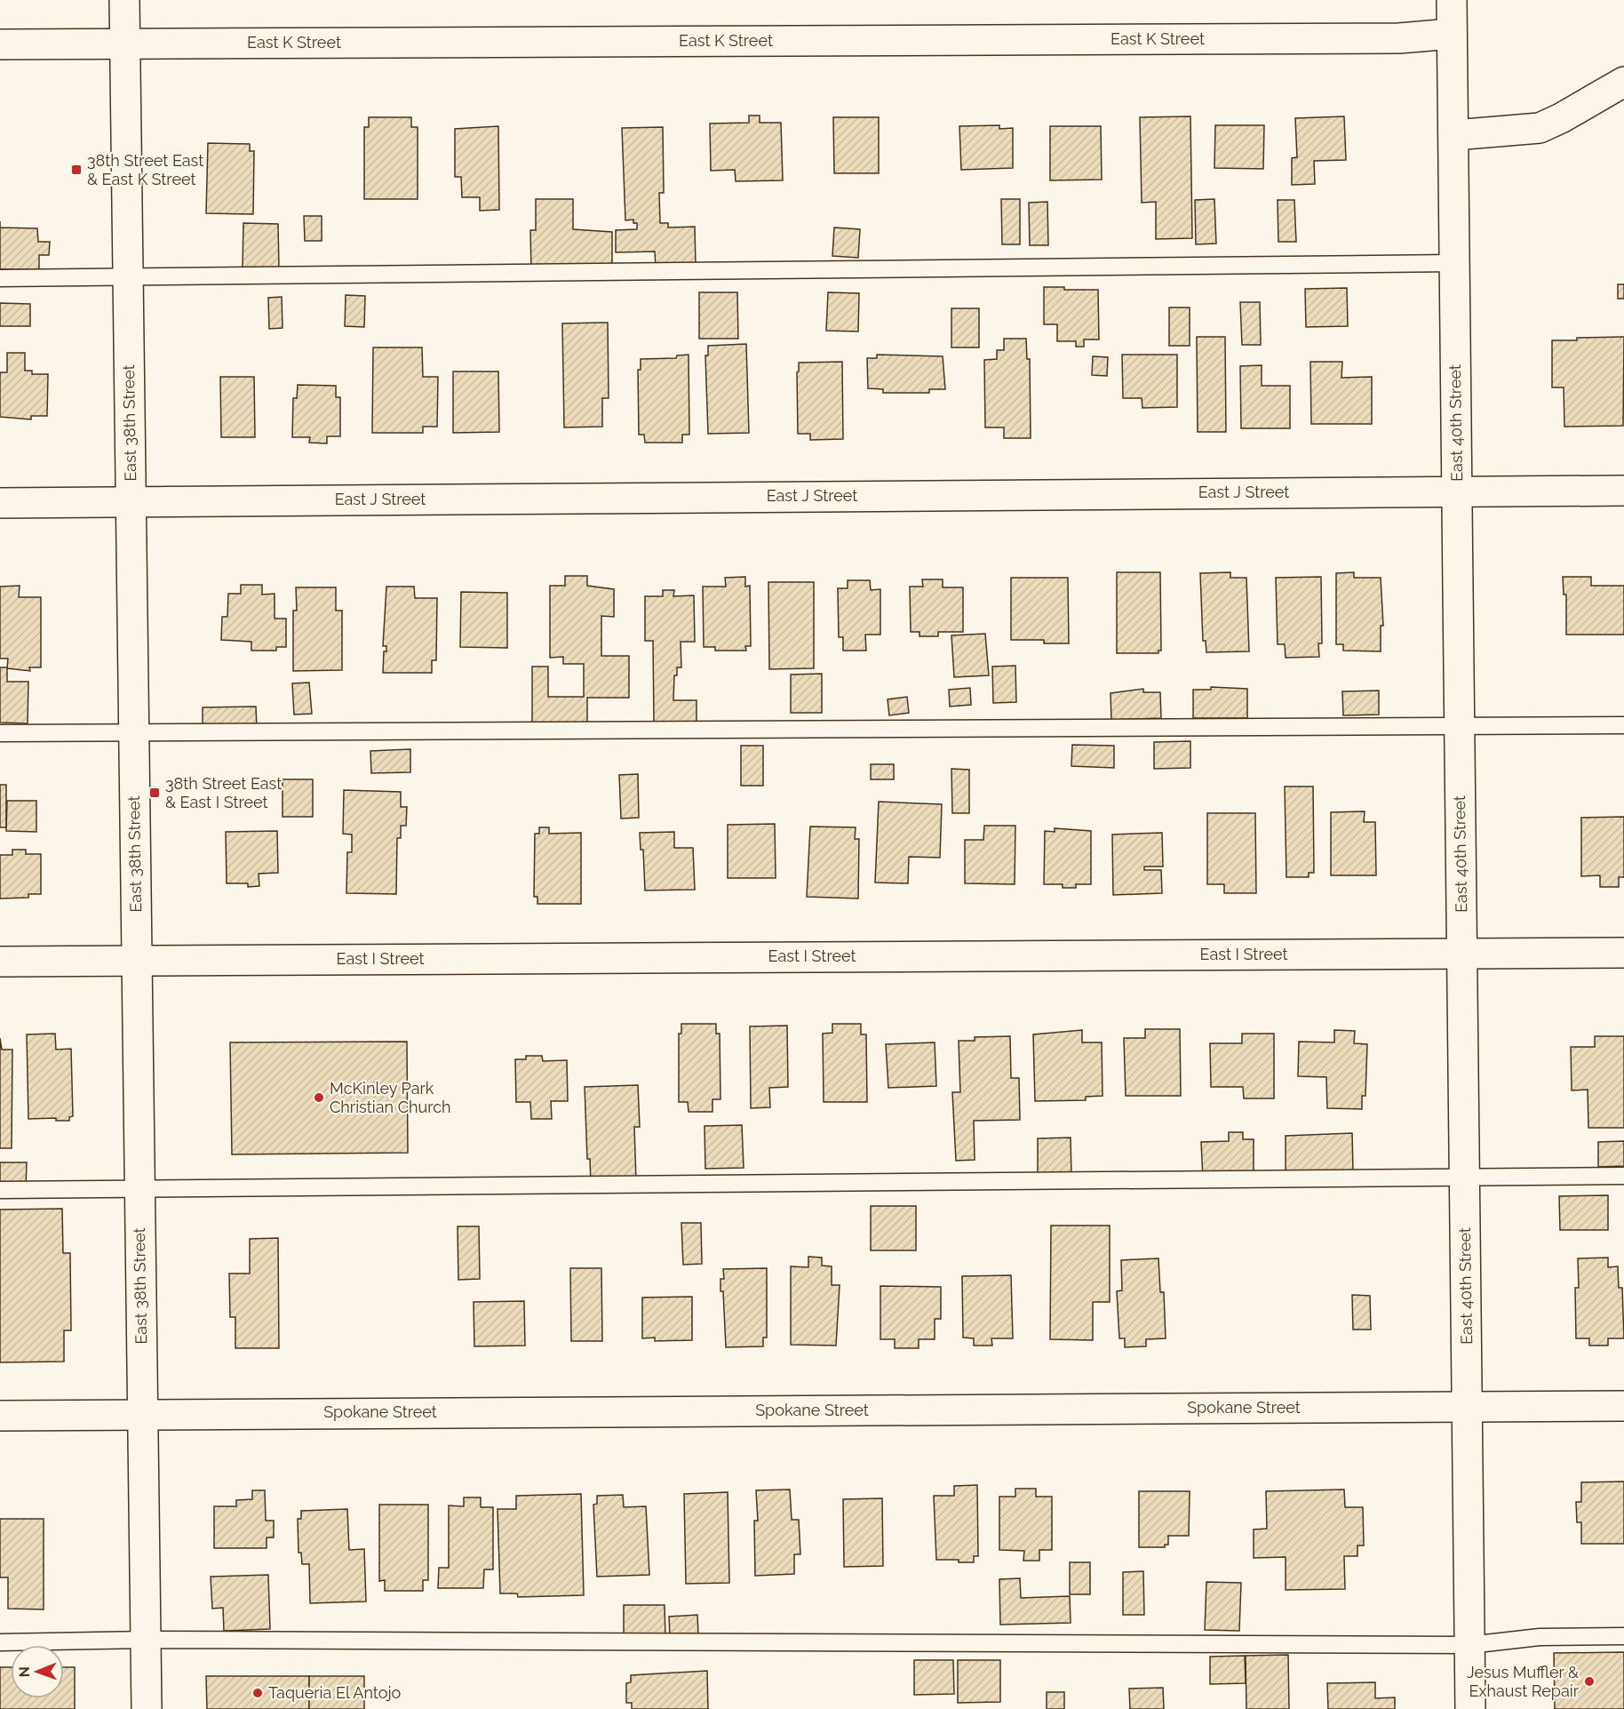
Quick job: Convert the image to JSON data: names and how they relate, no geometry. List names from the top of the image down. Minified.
{"streets":{"street":["East K Street","East 38th Street","East 40th Street","East J Street","East I Street","Spokane Street"]},"crossings":[["East K Street","East 38th Street"],["East K Street","East 40th Street"],["East 38th Street","East J Street"],["East 38th Street","East I Street"],["East 38th Street","Spokane Street"],["East 40th Street","East J Street"],["East 40th Street","East I Street"],["East 40th Street","Spokane Street"]],"places":{"transit":["38th Street East & East K Street","38th Street East & East I Street"],"other":["McKinley Park Christian Church","Jesus Muffler & Exhaust Repair","Taqueria El Antojo"]},"north":"left"}
